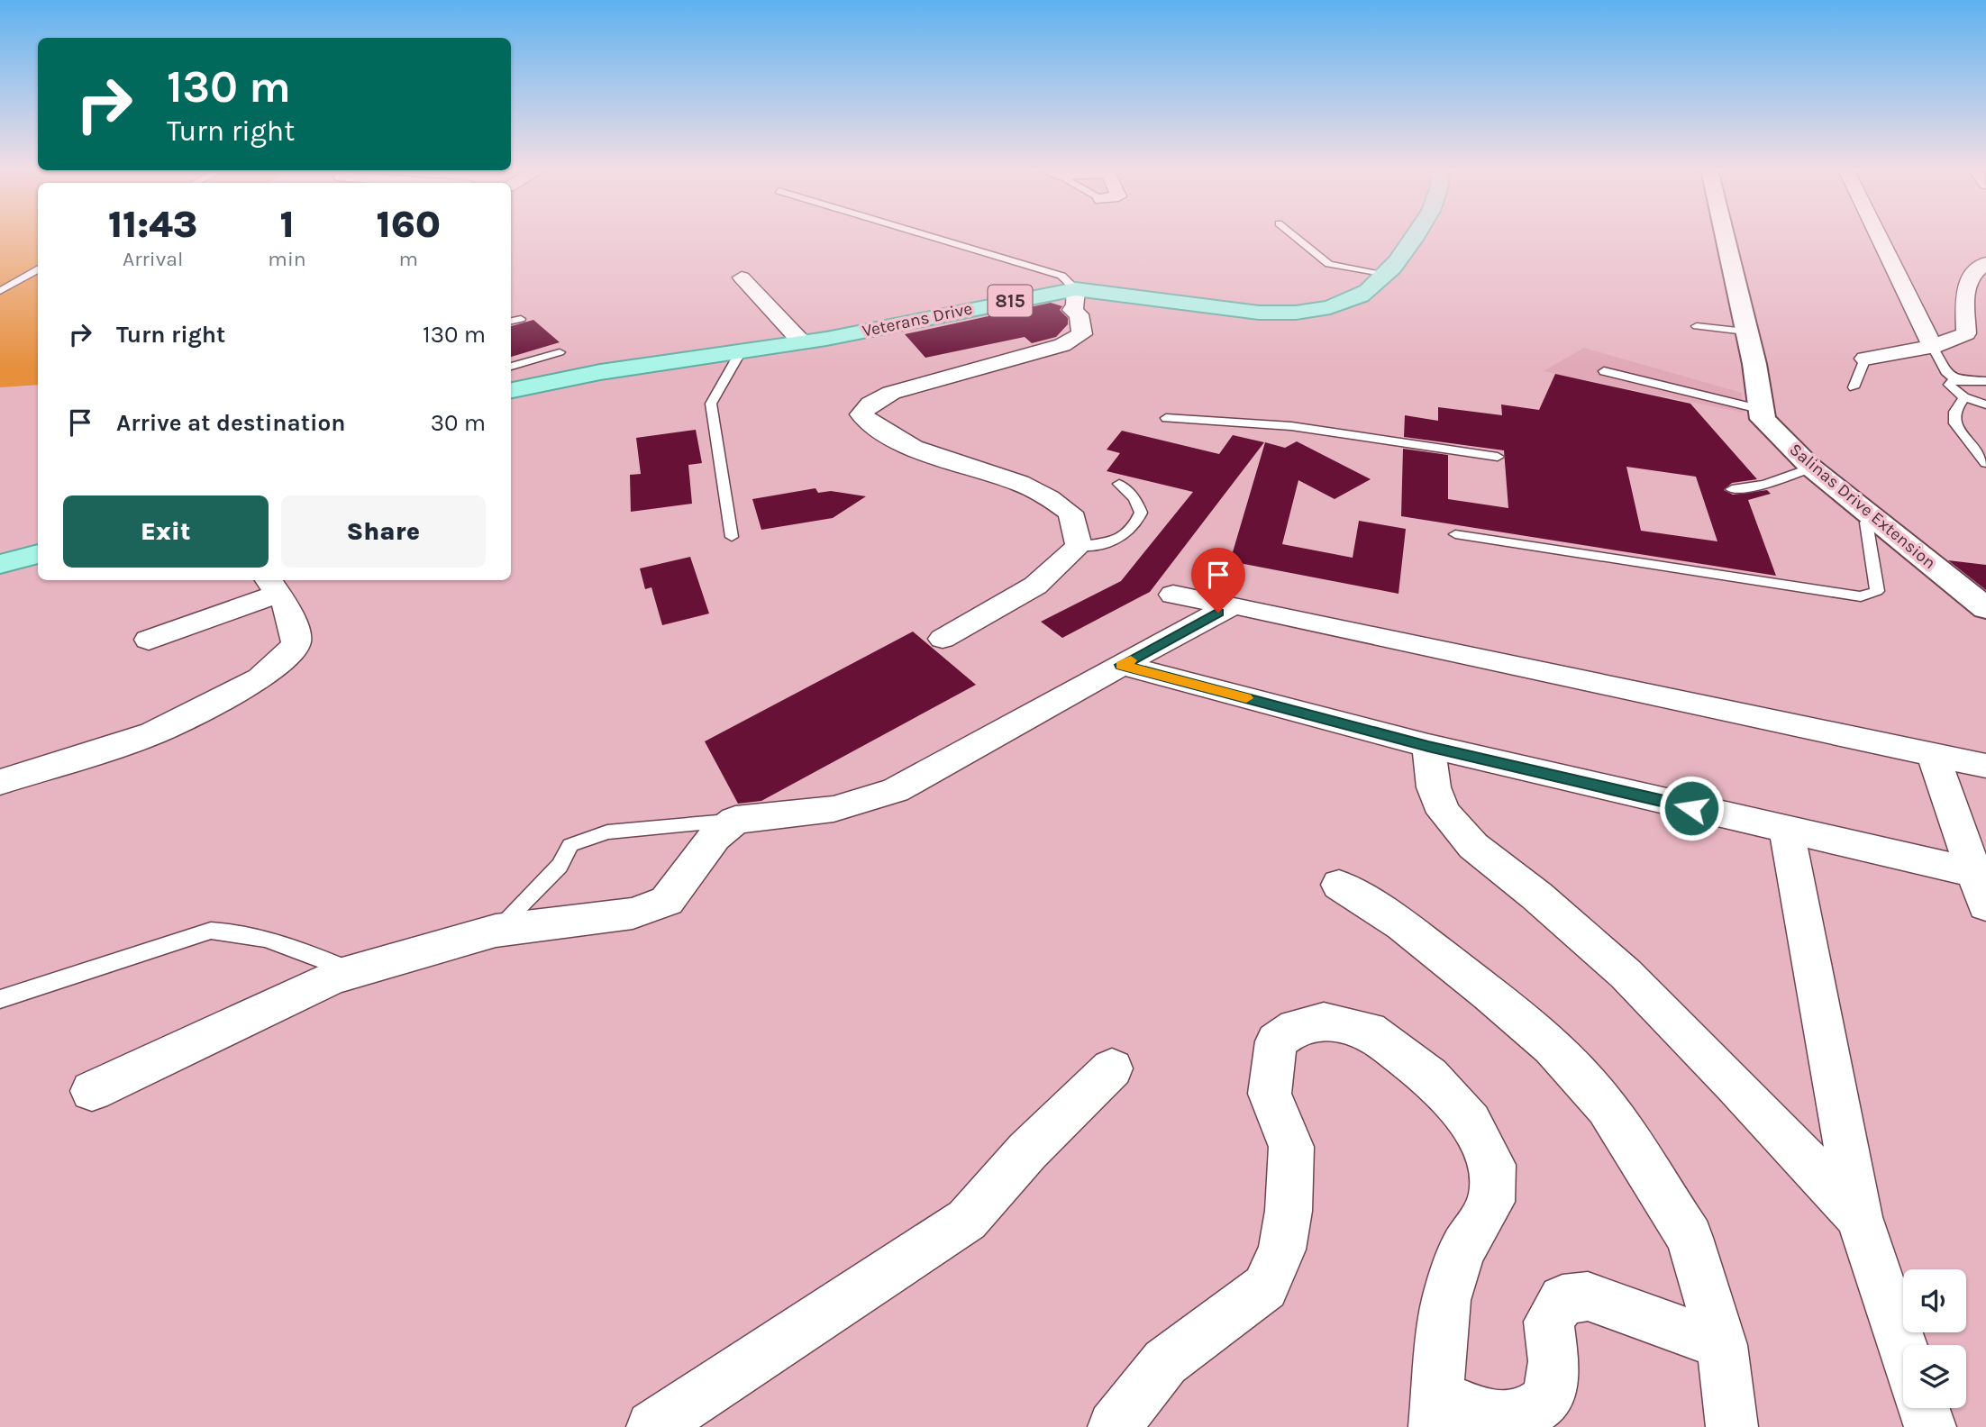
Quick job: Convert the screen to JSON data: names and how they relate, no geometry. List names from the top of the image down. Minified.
{"streets":{"main road":["815","Veterans Drive"],"street":["Salinas Drive Extension"]},"page":{"turn":["130 m","Turn right"],"eta":["11:43","Arrival","1","min","160","m"],"list":[{"name":"Turn right","value":"130 m"},{"name":"Arrive at destination","value":"30 m"}],"buttons":["Exit","Share"]}}
